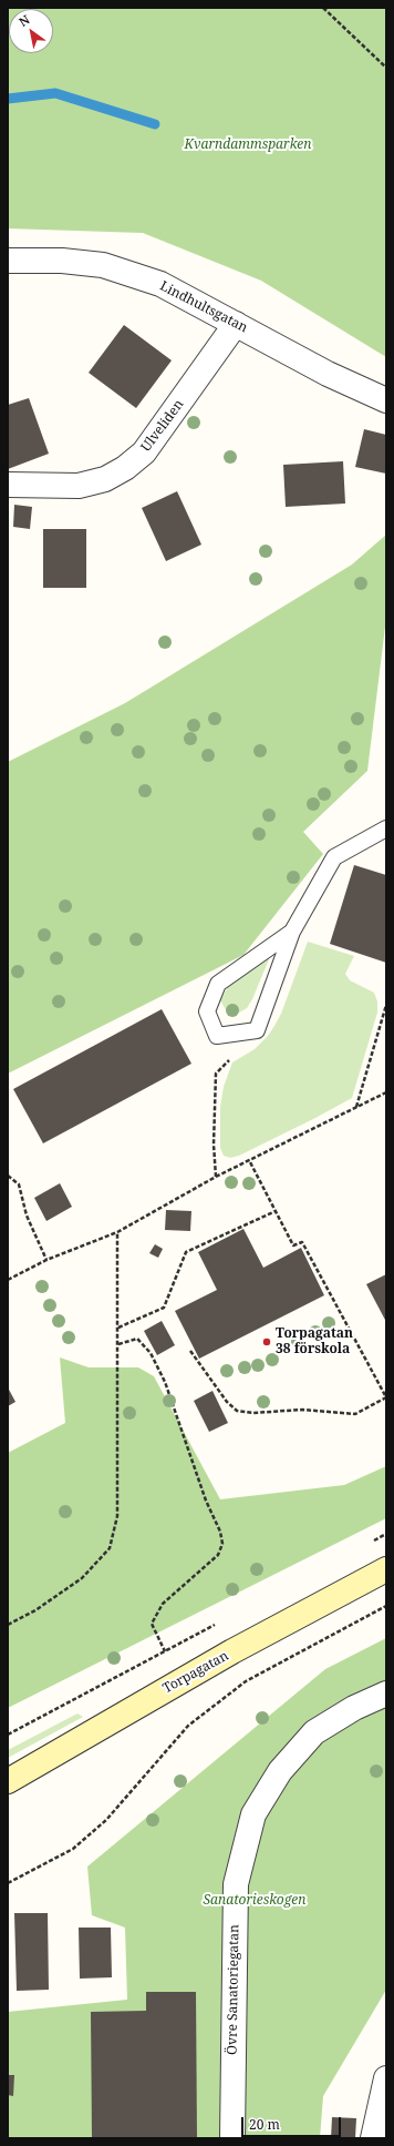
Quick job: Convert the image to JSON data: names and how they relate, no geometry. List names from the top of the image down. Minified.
{"streets":{"street":["Lindhultsgatan","Ulveliden","Torpagatan","Övre Sanatoriegatan"]},"crossings":[["Lindhultsgatan","Ulveliden"]],"parks":["Kvarndammsparken","Sanatorieskogen"],"places":["Torpagatan 38 förskola"],"scale_bar":"20 m","north":"top left"}
